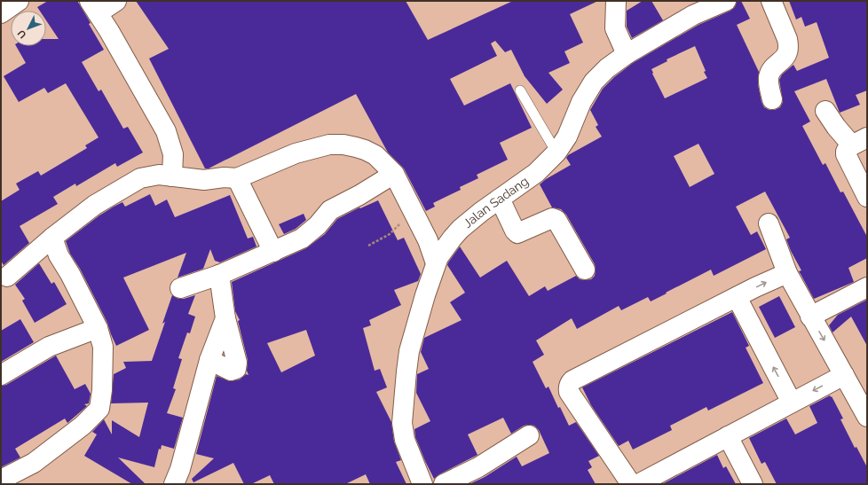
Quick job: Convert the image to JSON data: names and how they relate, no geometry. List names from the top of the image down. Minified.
{"streets":{"street":["Jalan Sadang"]},"north":"bottom left"}
